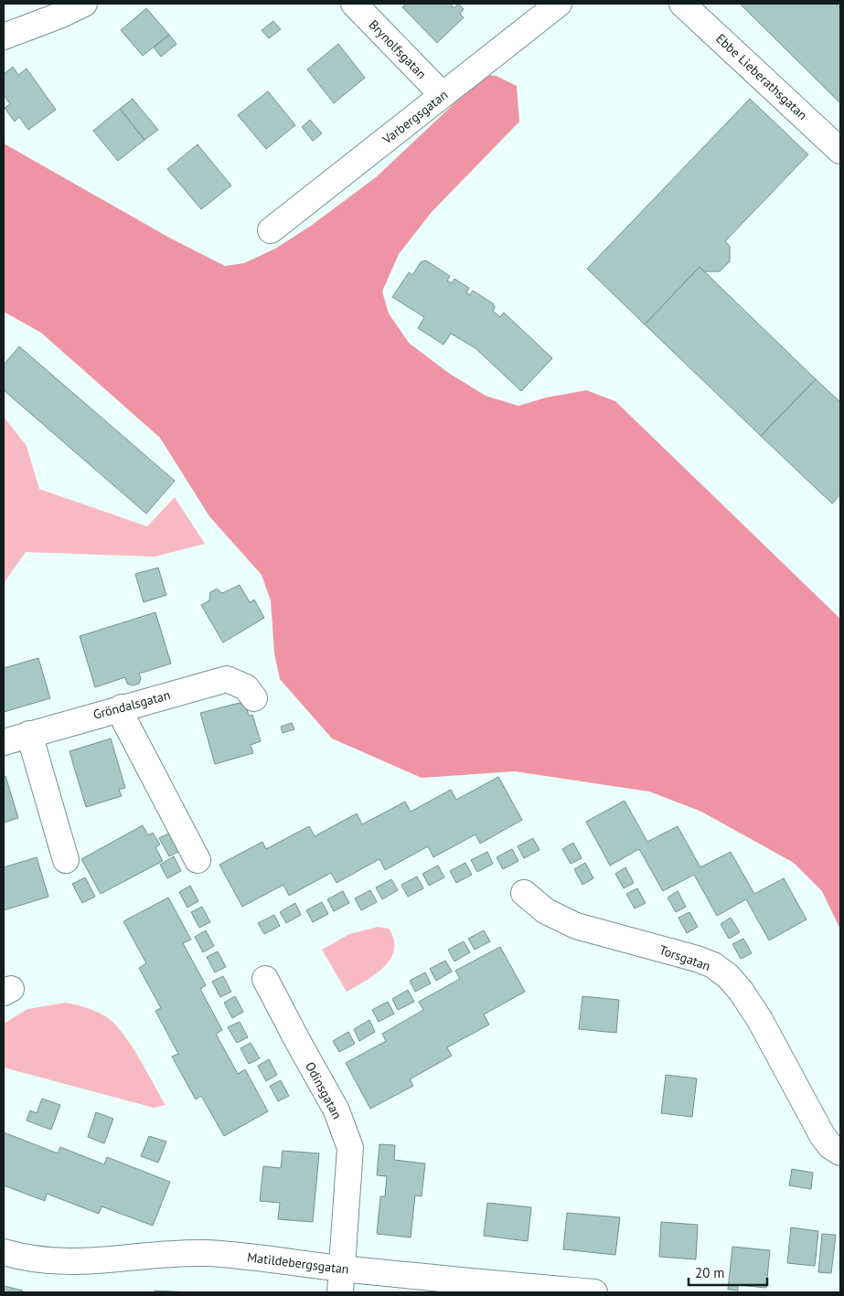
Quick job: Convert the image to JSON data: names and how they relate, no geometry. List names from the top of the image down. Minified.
{"streets":{"street":["Brynolfsgatan","Ebbe Lieberathsgatan","Varbergsgatan","Gröndalsgatan","Torsgatan","Odinsgatan","Matildebergsgatan"]},"crossings":[["Brynolfsgatan","Varbergsgatan"],["Odinsgatan","Matildebergsgatan"]],"scale_bar":"20 m"}
